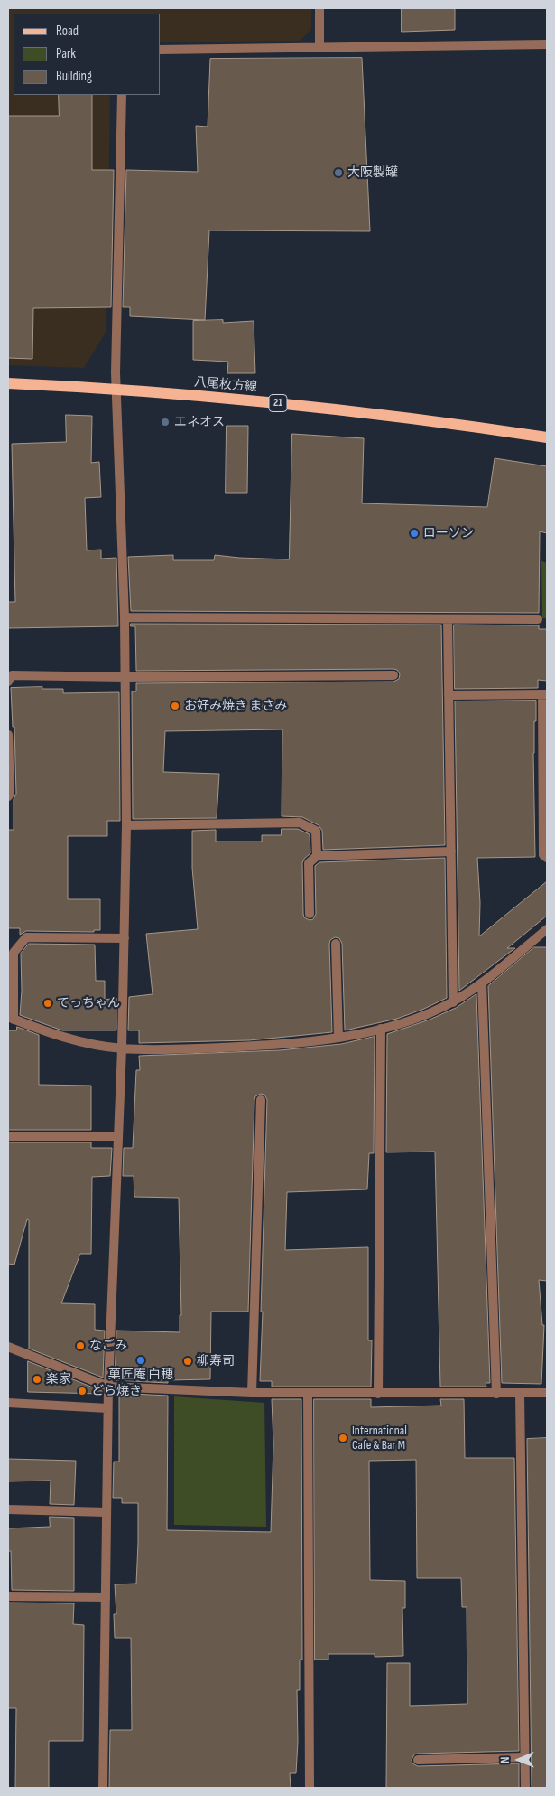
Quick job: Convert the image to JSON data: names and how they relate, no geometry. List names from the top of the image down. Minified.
{"streets":{"main road":["八尾枚方線","21"]},"places":["大阪製罐","エネオス","ローソン","お好み焼き まさみ","てっちゃん","なごみ","菓匠庵 白穂","柳寿司","楽家","どら焼き","International Cafe & Bar M"],"legend":["Road","Park","Building"],"north":"left"}
